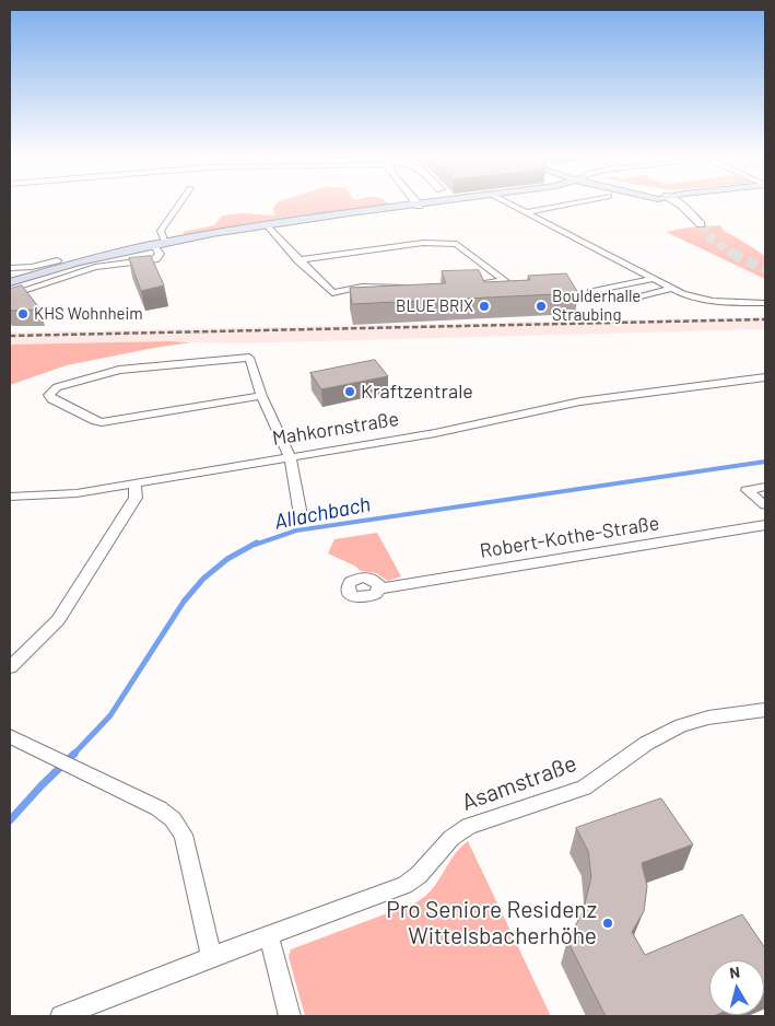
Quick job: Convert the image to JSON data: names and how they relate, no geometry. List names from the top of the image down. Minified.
{"streets":{"street":["Mahkornstraße","Robert-Kothe-Straße","Asamstraße"]},"water":["Allachbach"],"places":["BLUE BRIX","Boulderhalle Straubing","KHS Wohnheim","Kraftzentrale","Pro Seniore Residenz Wittelsbacherhöhe"],"north":"top"}
